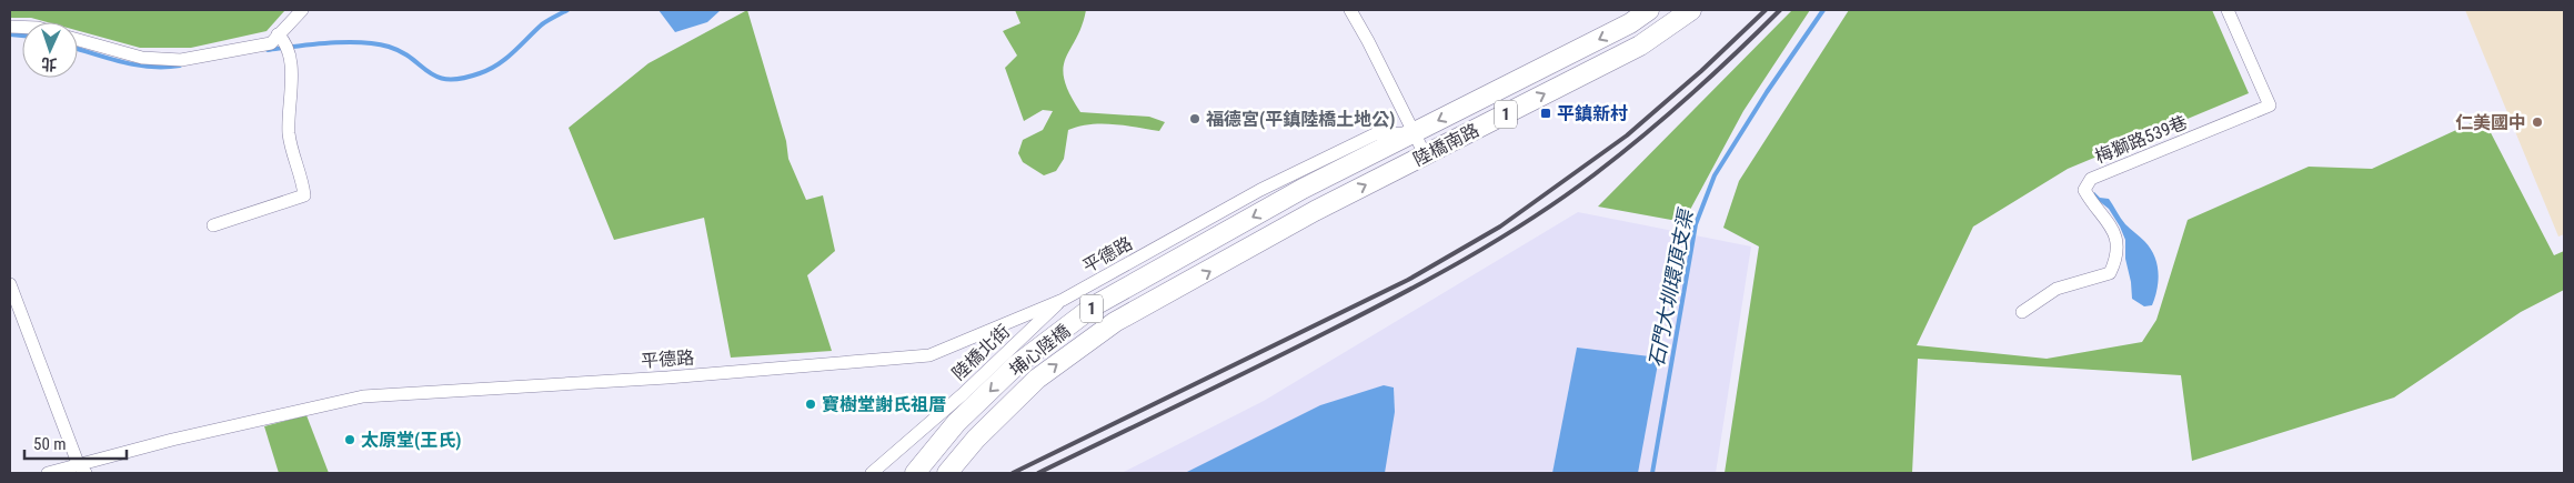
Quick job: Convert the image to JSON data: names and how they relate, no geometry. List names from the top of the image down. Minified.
{"streets":{"main road":["1","陸橋南路","埔心陸橋"],"street":["梅獅路539巷","平德路","陸橋北街"]},"crossings":[["陸橋南路","平德路"],["陸橋南路","埔心陸橋"],["平德路","陸橋北街"]],"water":["石門大圳環頂支渠"],"places":{"transit":["平鎮新村"],"other":["福德宮(平鎮陸橋土地公)","仁美國中","寶樹堂謝氏祖厝","太原堂(王氏)"]},"scale_bar":"50 m","north":"bottom"}
